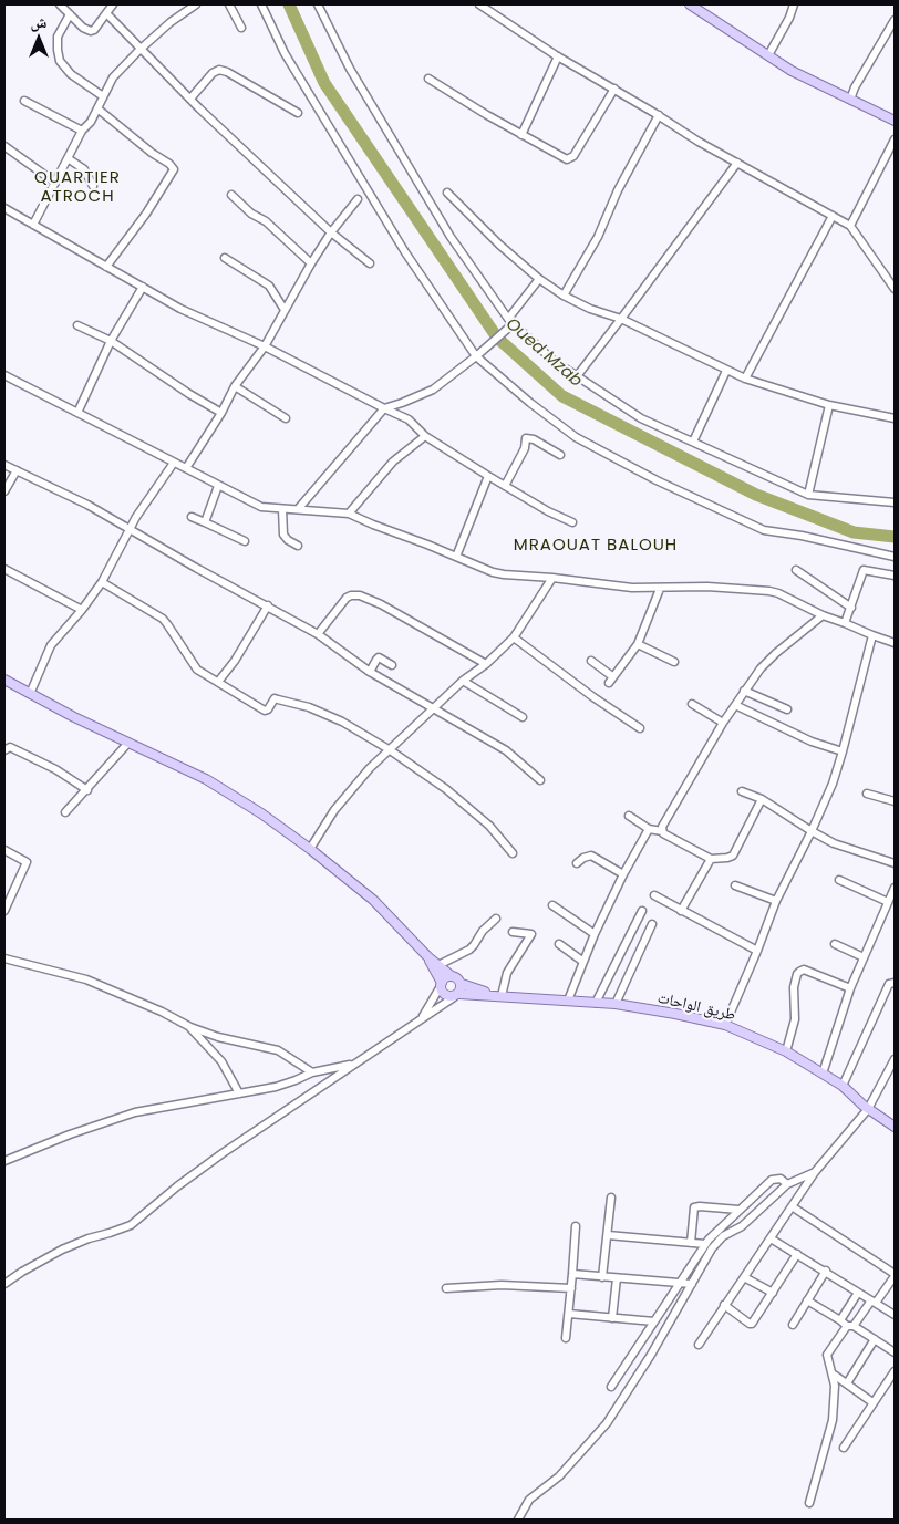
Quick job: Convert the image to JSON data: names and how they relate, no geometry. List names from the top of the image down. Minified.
{"streets":{"main road":["طريق الواحات"]},"districts":["QUARTIER ATROCH","MRAOUAT BALOUH"],"water":["Oued Mzab"],"north":"top"}
